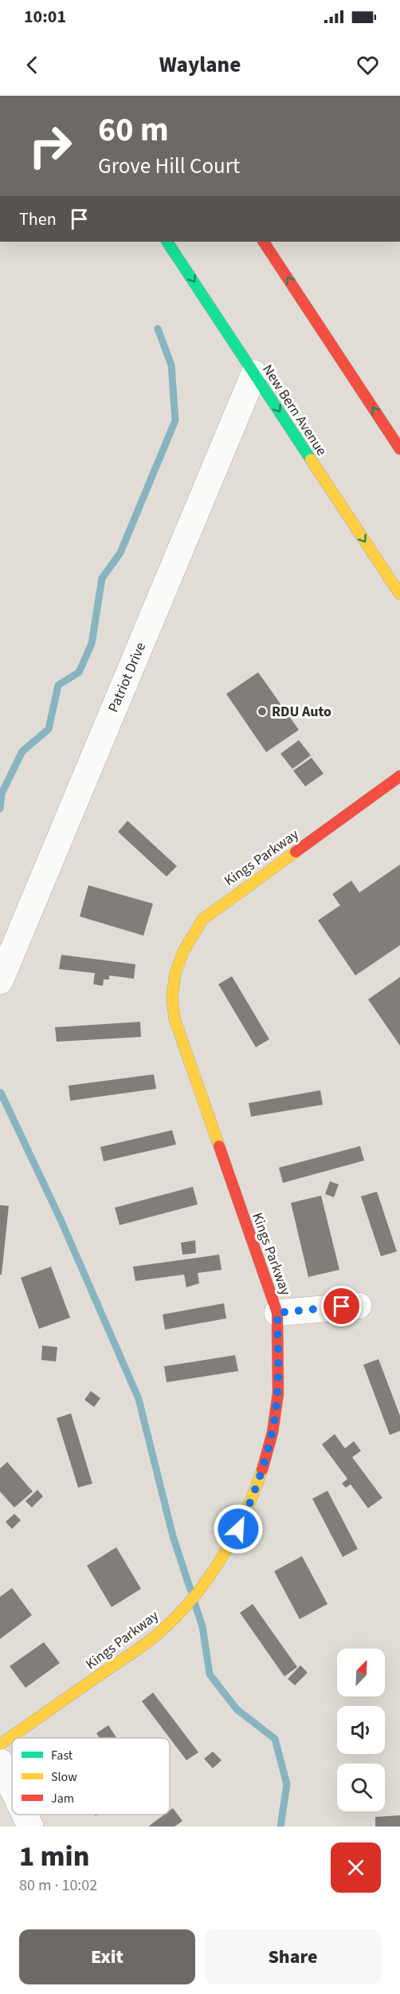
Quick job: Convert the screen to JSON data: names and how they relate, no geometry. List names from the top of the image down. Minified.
{"streets":{"street":["New Bern Avenue","Patriot Drive","Kings Parkway"]},"crossings":[["New Bern Avenue","Patriot Drive"]],"places":["RDU Auto"],"legend":["Fast","Slow","Jam"],"north":"top right","page":{"status":"10:01","header":"Waylane","turn":["60 m","Grove Hill Court"],"then":"Then","heading":["1 min","80 m · 10:02"],"buttons":["Exit","Share"]}}
